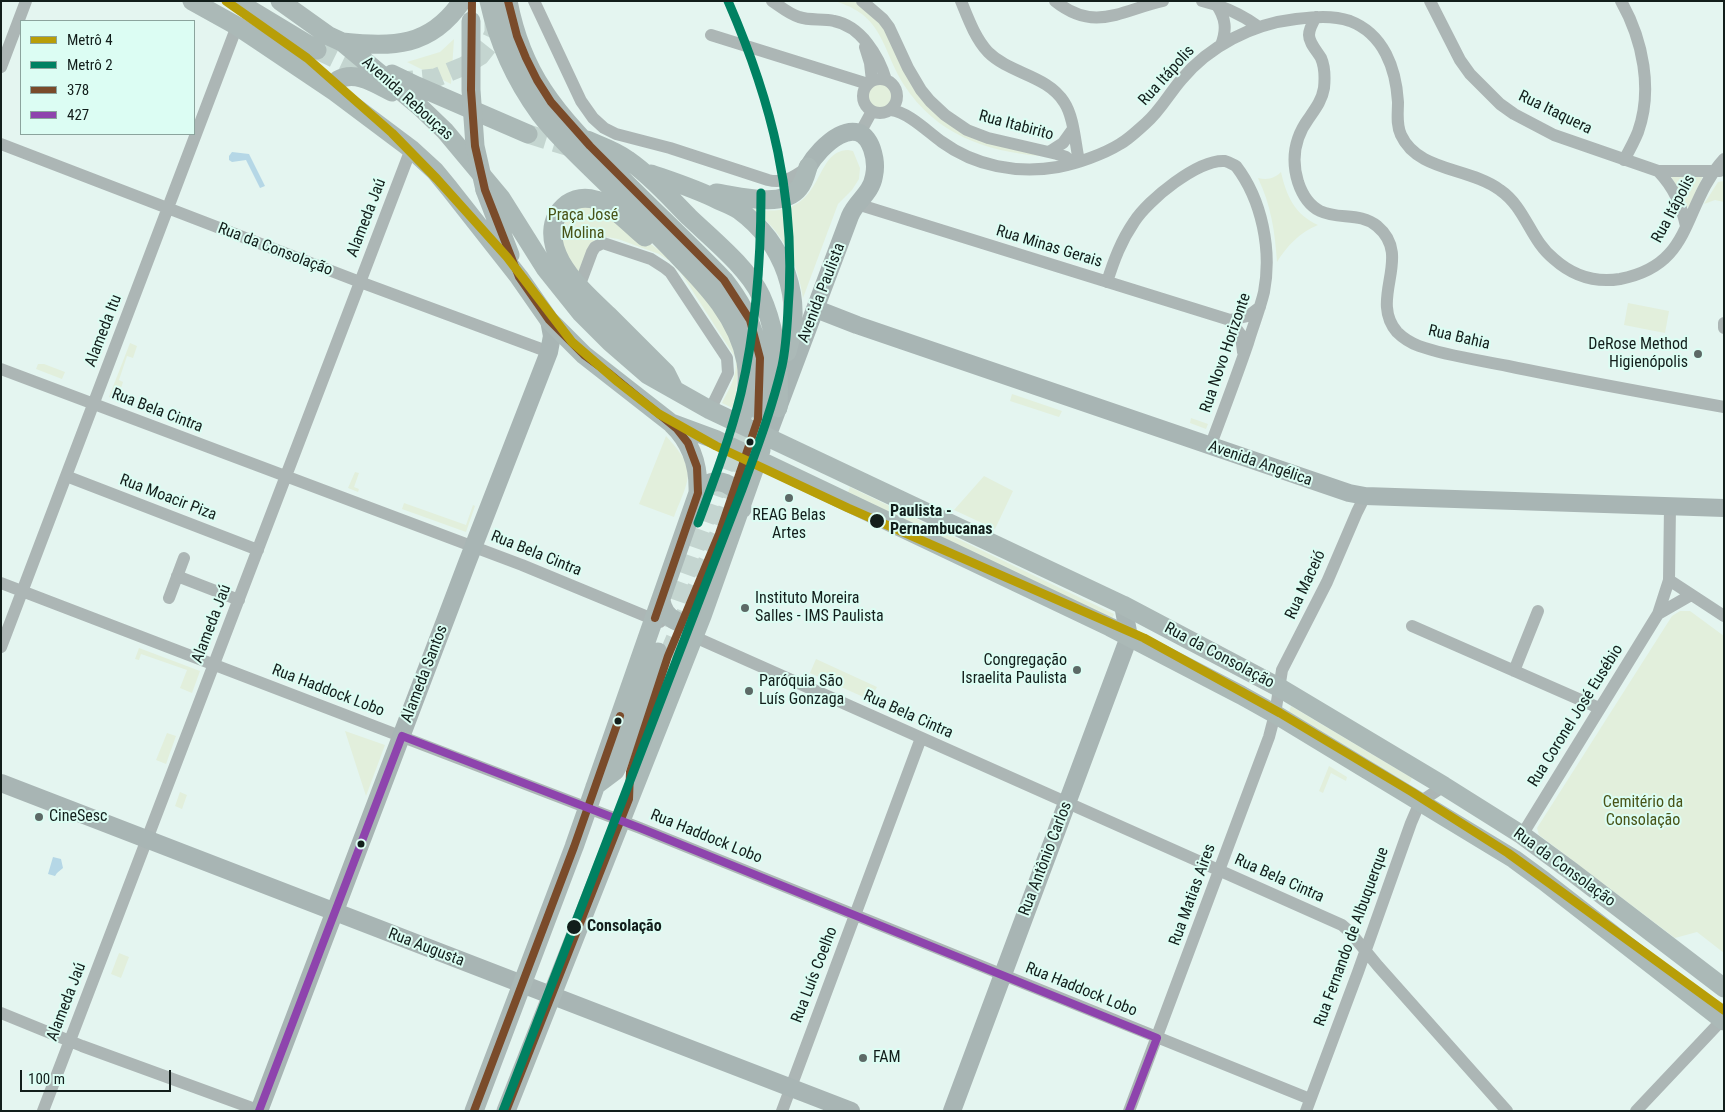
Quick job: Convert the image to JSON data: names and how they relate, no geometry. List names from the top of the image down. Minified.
{"streets":{"main road":["Avenida Rebouças","Rua da Consolação","Avenida Paulista","Avenida Angélica","Alameda Santos","Rua Antônio Carlos","Rua Augusta"],"street":["Rua Itápolis","Rua Itaquera","Rua Itabirito","Alameda Jaú","Rua Minas Gerais","Alameda Itu","Rua Bahia","Rua Novo Horizonte","Rua Bela Cintra","Rua Moacir Piza","Rua Maceió","Rua Haddock Lobo","Rua Coronel José Eusébio","Rua Matias Aires","Rua Fernando de Albuquerque","Rua Luís Coelho"]},"crossings":[["Rua Itápolis","Rua Itaquera"],["Rua Itápolis","Rua Itabirito"],["Rua Itápolis","Rua Bahia"],["Avenida Rebouças","Alameda Jaú"],["Avenida Rebouças","Rua da Consolação"],["Avenida Rebouças","Alameda Itu"],["Avenida Rebouças","Alameda Santos"],["Alameda Jaú","Rua da Consolação"],["Alameda Jaú","Rua Bela Cintra"],["Alameda Jaú","Rua Moacir Piza"],["Alameda Jaú","Rua Haddock Lobo"],["Alameda Jaú","Rua Augusta"],["Rua Minas Gerais","Avenida Paulista"],["Rua Minas Gerais","Rua Novo Horizonte"],["Rua da Consolação","Avenida Paulista"],["Rua da Consolação","Alameda Itu"],["Rua da Consolação","Rua Maceió"],["Rua da Consolação","Alameda Santos"],["Rua da Consolação","Rua Coronel José Eusébio"],["Rua da Consolação","Rua Antônio Carlos"],["Rua da Consolação","Rua Matias Aires"],["Rua da Consolação","Rua Fernando de Albuquerque"],["Avenida Paulista","Rua Bela Cintra"],["Avenida Paulista","Avenida Angélica"],["Avenida Paulista","Rua Haddock Lobo"],["Avenida Paulista","Rua Augusta"],["Alameda Itu","Rua Bela Cintra"],["Alameda Itu","Rua Moacir Piza"],["Alameda Itu","Rua Haddock Lobo"],["Rua Novo Horizonte","Avenida Angélica"],["Rua Bela Cintra","Alameda Santos"],["Rua Bela Cintra","Rua Antônio Carlos"],["Rua Bela Cintra","Rua Matias Aires"],["Rua Bela Cintra","Rua Fernando de Albuquerque"],["Rua Bela Cintra","Rua Luís Coelho"],["Avenida Angélica","Rua Maceió"],["Avenida Angélica","Rua Coronel José Eusébio"],["Rua Maceió","Rua Matias Aires"],["Alameda Santos","Rua Haddock Lobo"],["Alameda Santos","Rua Augusta"],["Rua Haddock Lobo","Rua Antônio Carlos"],["Rua Haddock Lobo","Rua Matias Aires"],["Rua Haddock Lobo","Rua Fernando de Albuquerque"],["Rua Haddock Lobo","Rua Luís Coelho"],["Rua Augusta","Rua Luís Coelho"]],"parks":["Praça José Molina","Cemitério da Consolação"],"places":["DeRose Method Higienópolis","REAG Belas Artes","Paulista - Pernambucanas","Instituto Moreira Salles - IMS Paulista","Congregação Israelita Paulista","Paróquia São Luís Gonzaga","CineSesc","Consolação","FAM"],"lines":["metro line 4","metro line 2","transit line 378","transit line 427"],"legend":["Metrô 4","Metrô 2","378","427"],"scale_bar":"100 m"}
